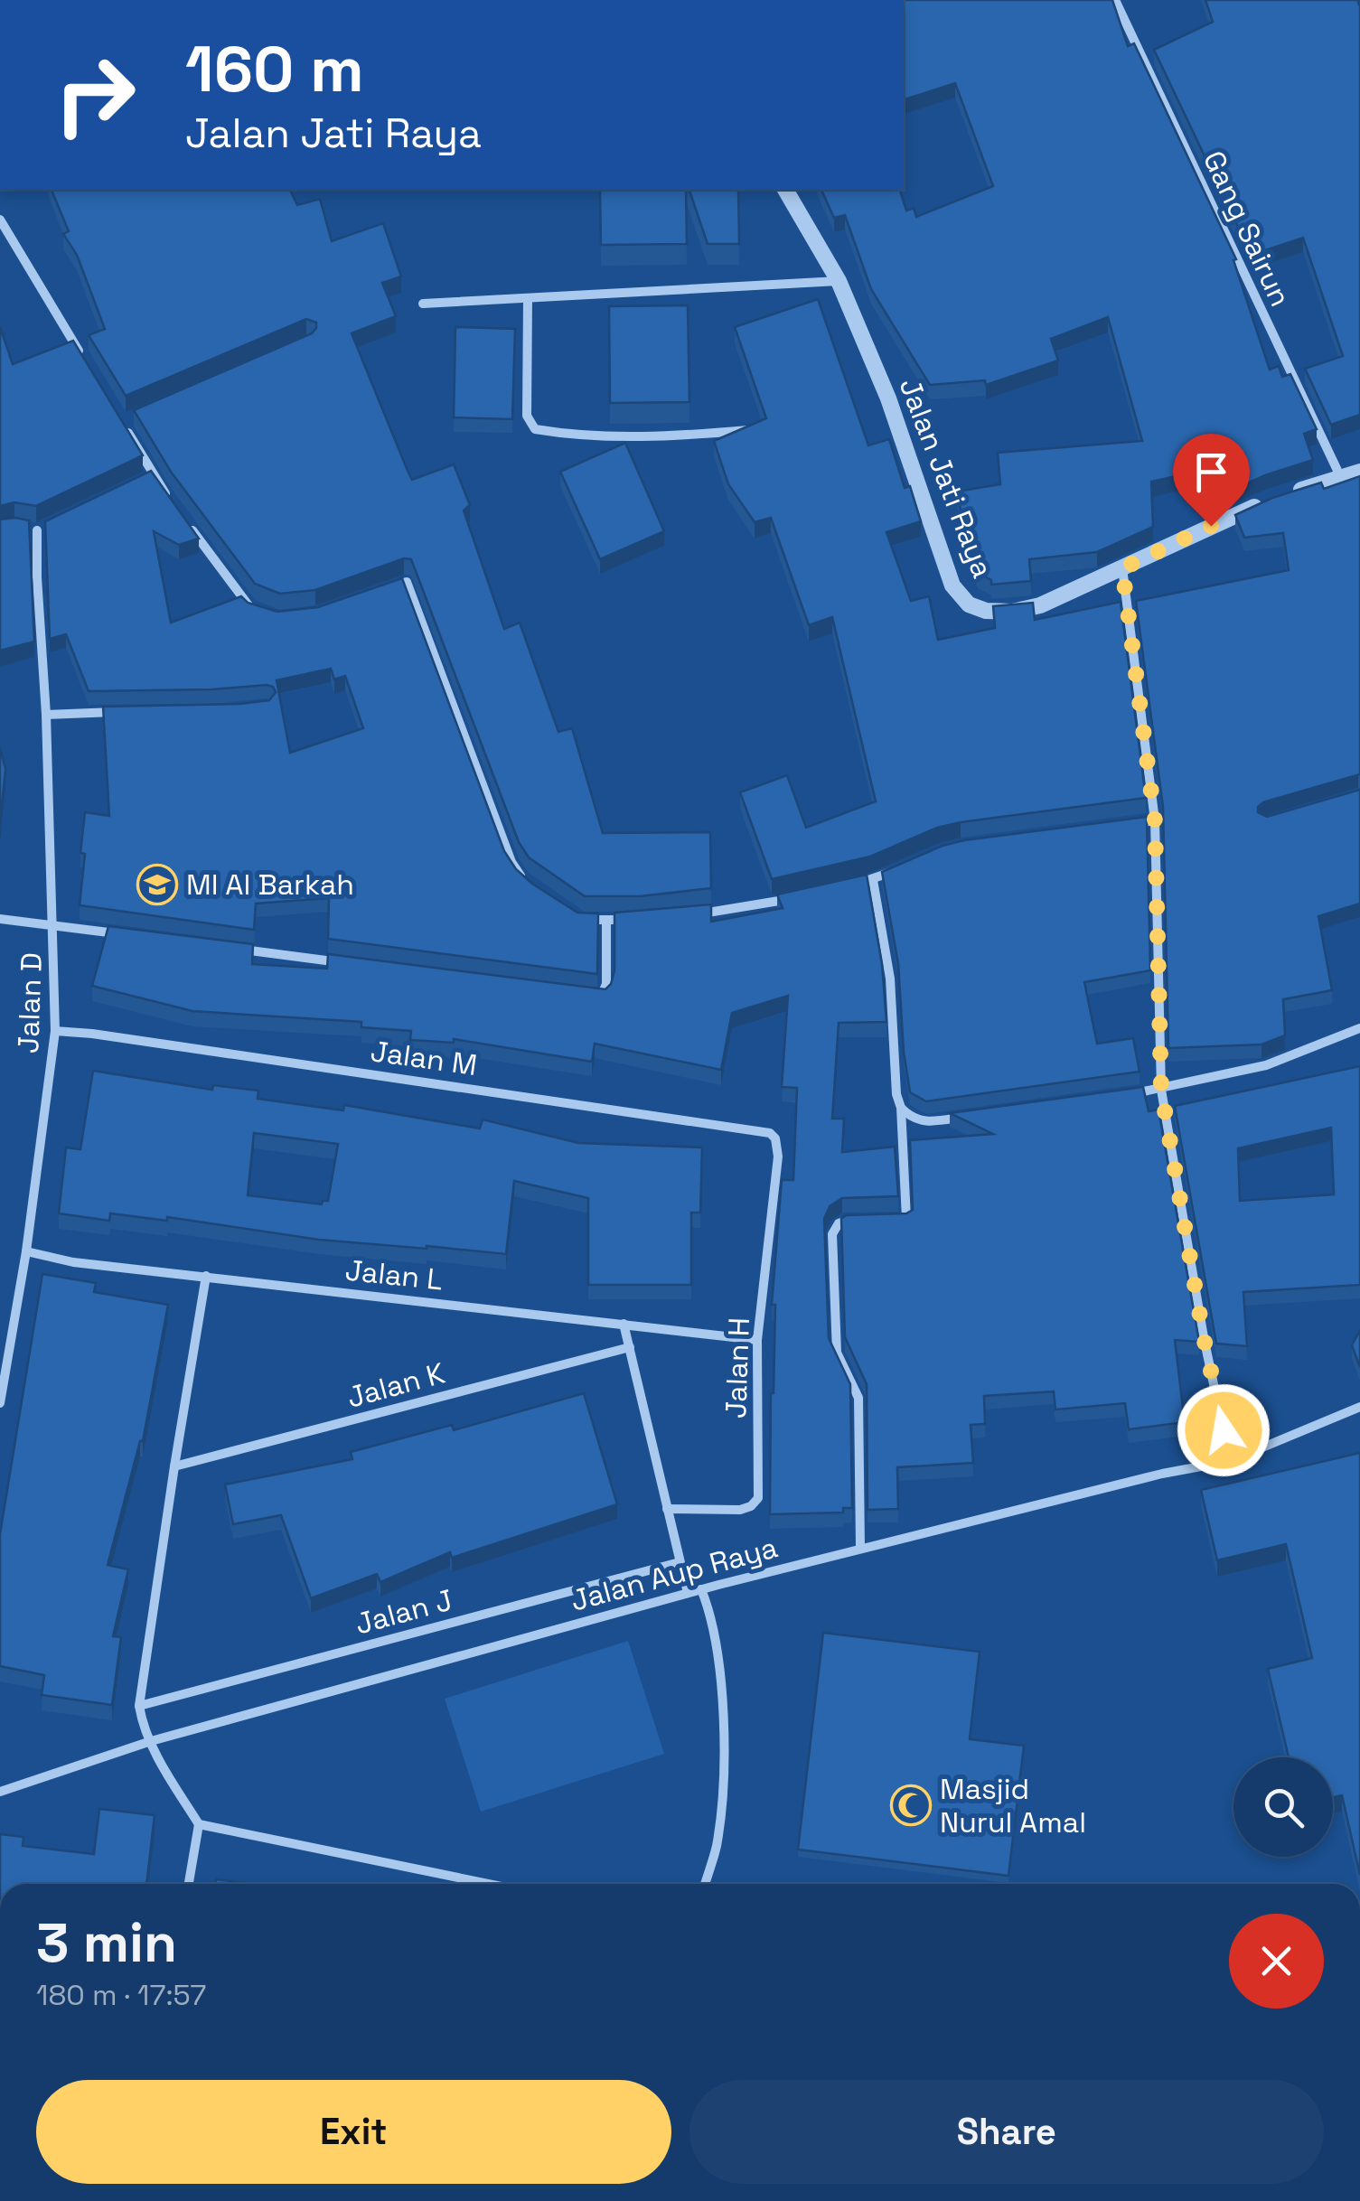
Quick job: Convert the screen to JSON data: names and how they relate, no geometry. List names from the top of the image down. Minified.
{"streets":{"street":["Gang Sairun","Jalan Jati Raya","Jalan D","Jalan M","Jalan L","Jalan H","Jalan K","Jalan Aup Raya","Jalan J"]},"crossings":[["Gang Sairun","Jalan Jati Raya"],["Jalan D","Jalan M"],["Jalan D","Jalan L"],["Jalan M","Jalan H"],["Jalan L","Jalan H"]],"places":{"school or university":["MI Al Barkah"],"mosque":["Masjid Nurul Amal"]},"page":{"turn":["160 m","Jalan Jati Raya"],"heading":["3 min","180 m · 17:57"],"buttons":["Exit","Share"]}}
